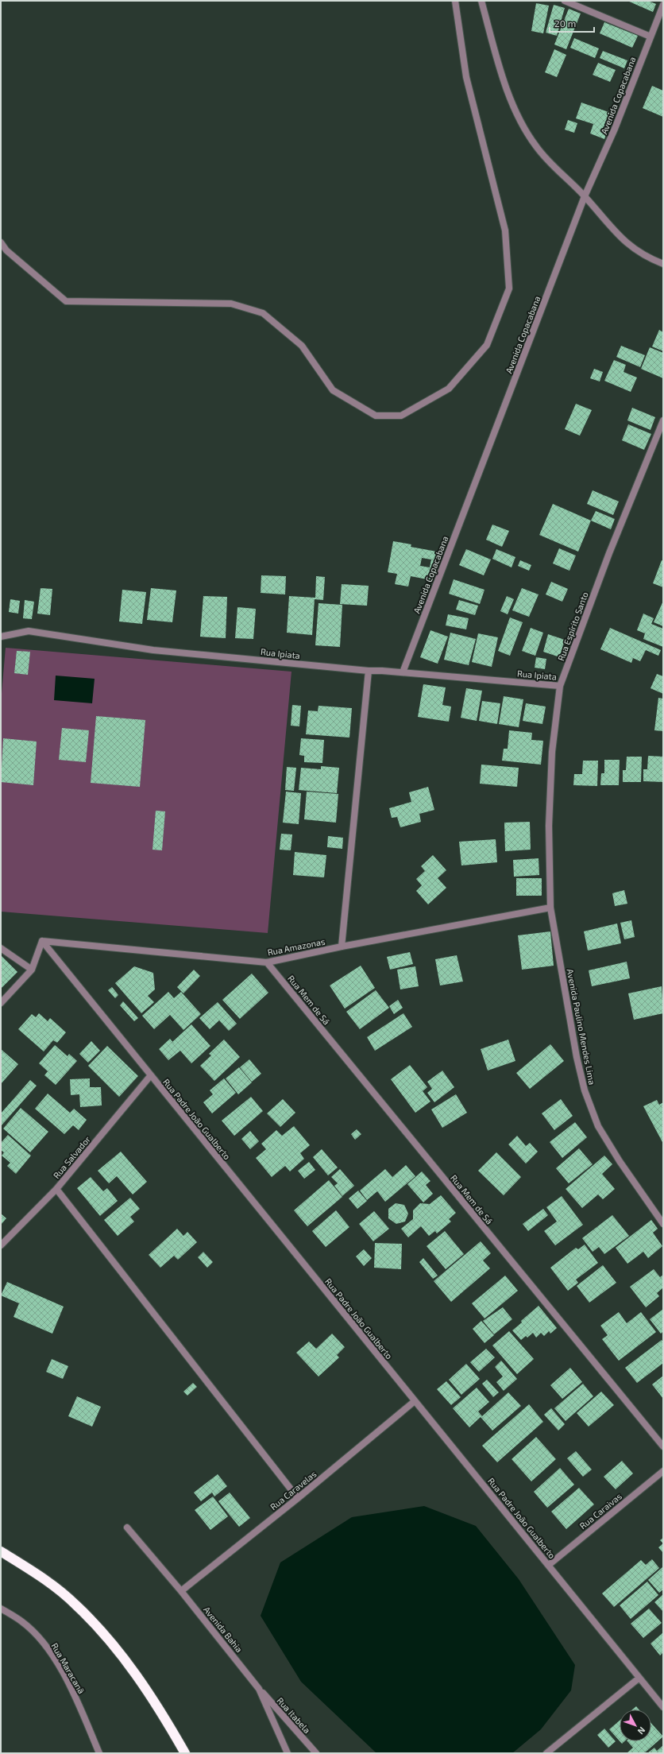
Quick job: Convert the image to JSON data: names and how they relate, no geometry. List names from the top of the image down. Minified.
{"streets":{"street":["Avenida Copacabana","Rua Espírito Santo","Rua Ipiata","Rua Amazonas","Rua Mem de Sá","Avenida Paulino Mendes Lima","Rua Padre João Gualberto","Rua Salvador","Rua Caravelas","Rua Caraivas","Avenida Bahia","Rua Maracanã","Rua Itabela"]},"crossings":[["Avenida Copacabana","Rua Ipiata"],["Rua Espírito Santo","Rua Ipiata"],["Rua Espírito Santo","Rua Amazonas"],["Rua Espírito Santo","Avenida Paulino Mendes Lima"],["Rua Amazonas","Rua Mem de Sá"],["Rua Amazonas","Avenida Paulino Mendes Lima"],["Rua Amazonas","Rua Padre João Gualberto"],["Rua Padre João Gualberto","Rua Salvador"],["Rua Padre João Gualberto","Rua Caravelas"],["Rua Padre João Gualberto","Rua Caraivas"],["Rua Caravelas","Avenida Bahia"],["Avenida Bahia","Rua Itabela"]],"scale_bar":"20 m","north":"bottom right"}
